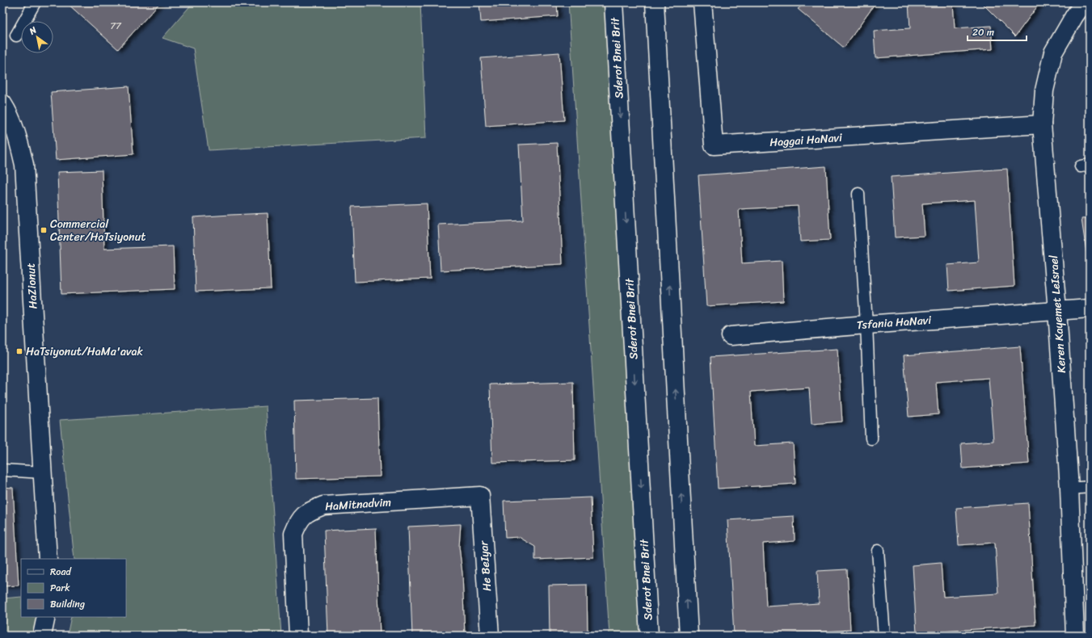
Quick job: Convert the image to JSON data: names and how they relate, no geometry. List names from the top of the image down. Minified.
{"streets":{"street":["Sderot Bnei Brit","Haggai HaNavi","HaZionut","Keren Kayemet LeIsrael","Tsfania HaNavi","HaMitnadvim","He BeIyar"]},"crossings":[["Haggai HaNavi","Keren Kayemet LeIsrael"],["Keren Kayemet LeIsrael","Tsfania HaNavi"],["HaMitnadvim","He BeIyar"]],"places":{"transit":["Commercial Center/HaTsiyonut","HaTsiyonut/HaMa'avak"]},"house_numbers":["77"],"legend":["Road","Park","Building"],"scale_bar":"20 m","north":"top left"}
